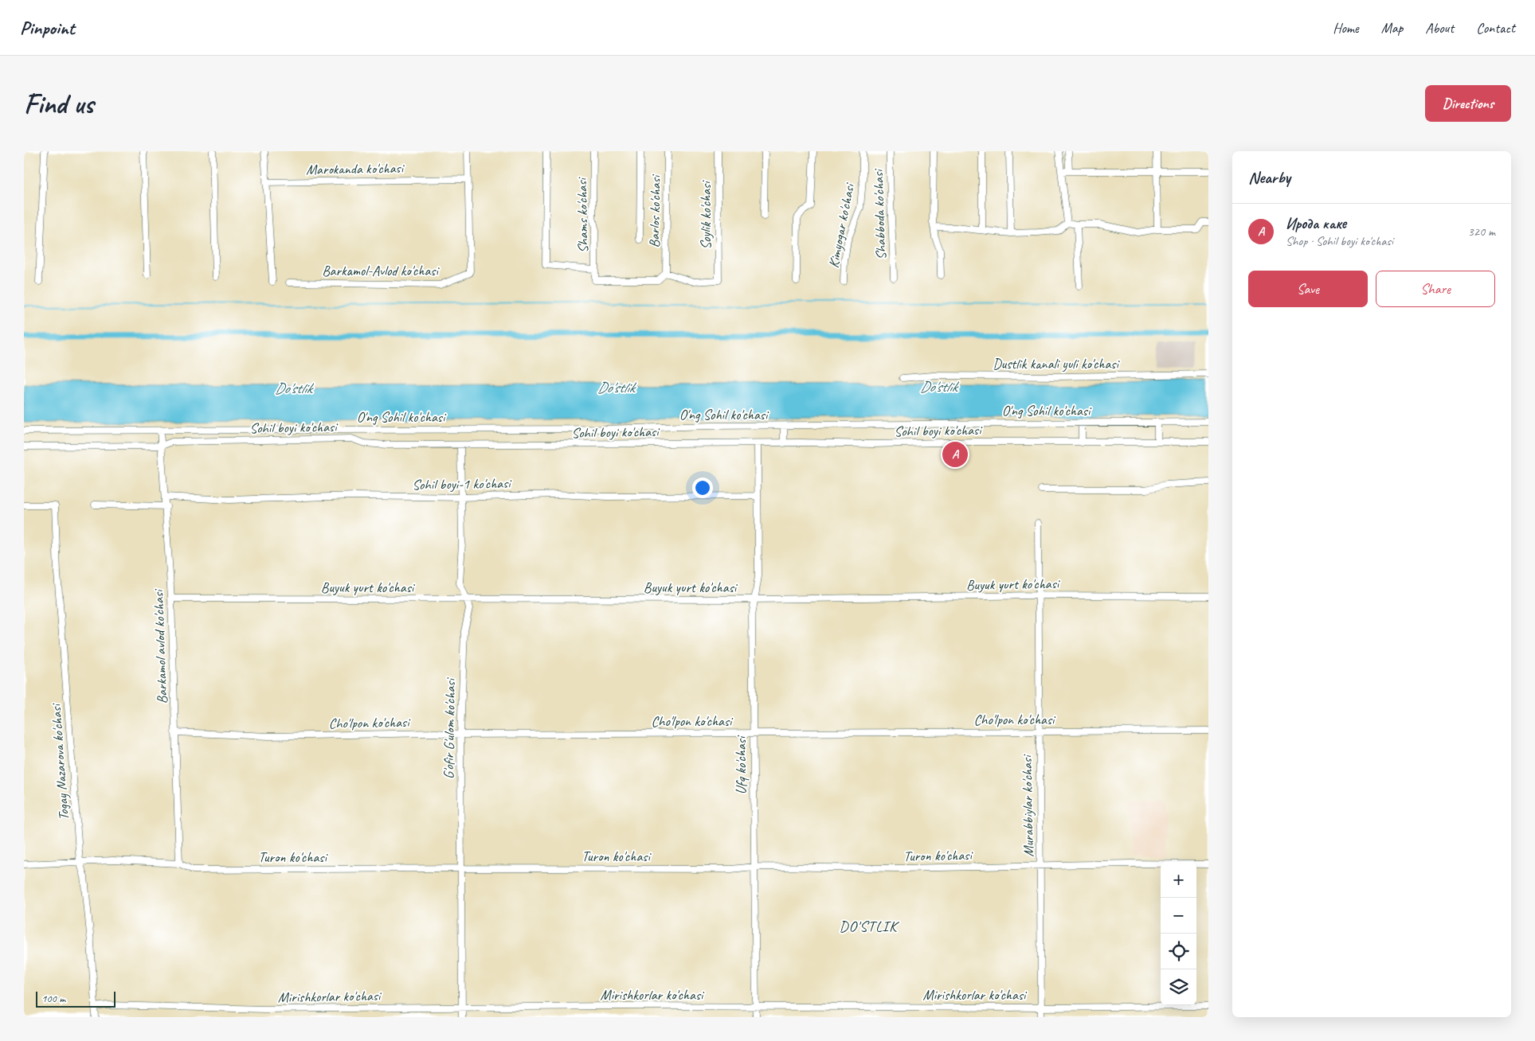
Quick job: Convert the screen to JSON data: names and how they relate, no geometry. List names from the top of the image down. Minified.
{"streets":{"street":["Marokanda ko'chasi","Barlos ko'chasi","Shabboda ko'chasi","Shams ko'chasi","Soylik ko'chasi","Kimyogar ko'chasi","Barkamol-Avlod ko'chasi","Dustlik kanali yuli ko'chasi","O'ng Sohil ko'chasi","Sohil boyi ko'chasi","Sohil boyi-1 ko'chasi","Buyuk yurt ko'chasi","Barkamol avlod ko'chasi","Cho'lpon ko'chasi","G'ofir G'ulom ko'chasi","Togay Nazarova ko'chasi","Ufq ko'chasi","Murabbiylar ko'chasi","Turon ko'chasi","Mirishkorlar ko'chasi"]},"crossings":[["Marokanda ko'chasi","Barkamol-Avlod ko'chasi"],["Barlos ko'chasi","Shams ko'chasi"],["Barlos ko'chasi","Soylik ko'chasi"],["Shams ko'chasi","Soylik ko'chasi"],["O'ng Sohil ko'chasi","Barkamol avlod ko'chasi"],["Sohil boyi ko'chasi","Barkamol avlod ko'chasi"],["Sohil boyi ko'chasi","G'ofir G'ulom ko'chasi"],["Sohil boyi ko'chasi","Ufq ko'chasi"],["Sohil boyi-1 ko'chasi","Barkamol avlod ko'chasi"],["Sohil boyi-1 ko'chasi","G'ofir G'ulom ko'chasi"],["Sohil boyi-1 ko'chasi","Ufq ko'chasi"],["Buyuk yurt ko'chasi","Barkamol avlod ko'chasi"],["Buyuk yurt ko'chasi","G'ofir G'ulom ko'chasi"],["Buyuk yurt ko'chasi","Ufq ko'chasi"],["Buyuk yurt ko'chasi","Murabbiylar ko'chasi"],["Barkamol avlod ko'chasi","Cho'lpon ko'chasi"],["Barkamol avlod ko'chasi","Turon ko'chasi"],["Cho'lpon ko'chasi","G'ofir G'ulom ko'chasi"],["Cho'lpon ko'chasi","Ufq ko'chasi"],["Cho'lpon ko'chasi","Murabbiylar ko'chasi"],["G'ofir G'ulom ko'chasi","Turon ko'chasi"],["G'ofir G'ulom ko'chasi","Mirishkorlar ko'chasi"],["Togay Nazarova ko'chasi","Turon ko'chasi"],["Togay Nazarova ko'chasi","Mirishkorlar ko'chasi"],["Ufq ko'chasi","Turon ko'chasi"],["Ufq ko'chasi","Mirishkorlar ko'chasi"],["Murabbiylar ko'chasi","Turon ko'chasi"],["Murabbiylar ko'chasi","Mirishkorlar ko'chasi"]],"districts":["DO'STLIK"],"water":["Do'stlik"],"scale_bar":"100 m","page":{"header":"Pinpoint","nav":["Home","Map","About","Contact"],"buttons":["Directions",["Save","Share"]],"title":"Find us","heading":"Nearby","list":[{"mark":"A","name":"Ирода каке","note":"Shop · Sohil boyi ko'chasi","value":"320 m"}],"pins":"A","map_buttons":["+","−"],"scale":"100 m"}}
